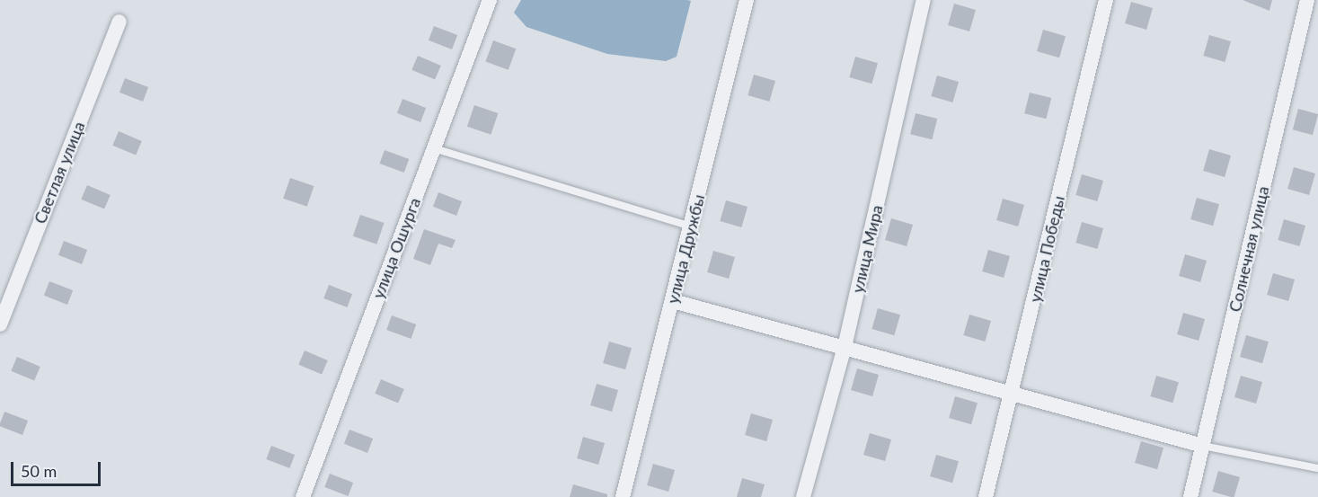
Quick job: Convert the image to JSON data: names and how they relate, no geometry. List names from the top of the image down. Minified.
{"streets":{"street":["Светлая улица","улица Ошурга","улица Дружбы","улица Мира","улица Победы","Солнечная улица"]},"scale_bar":"50 m"}
